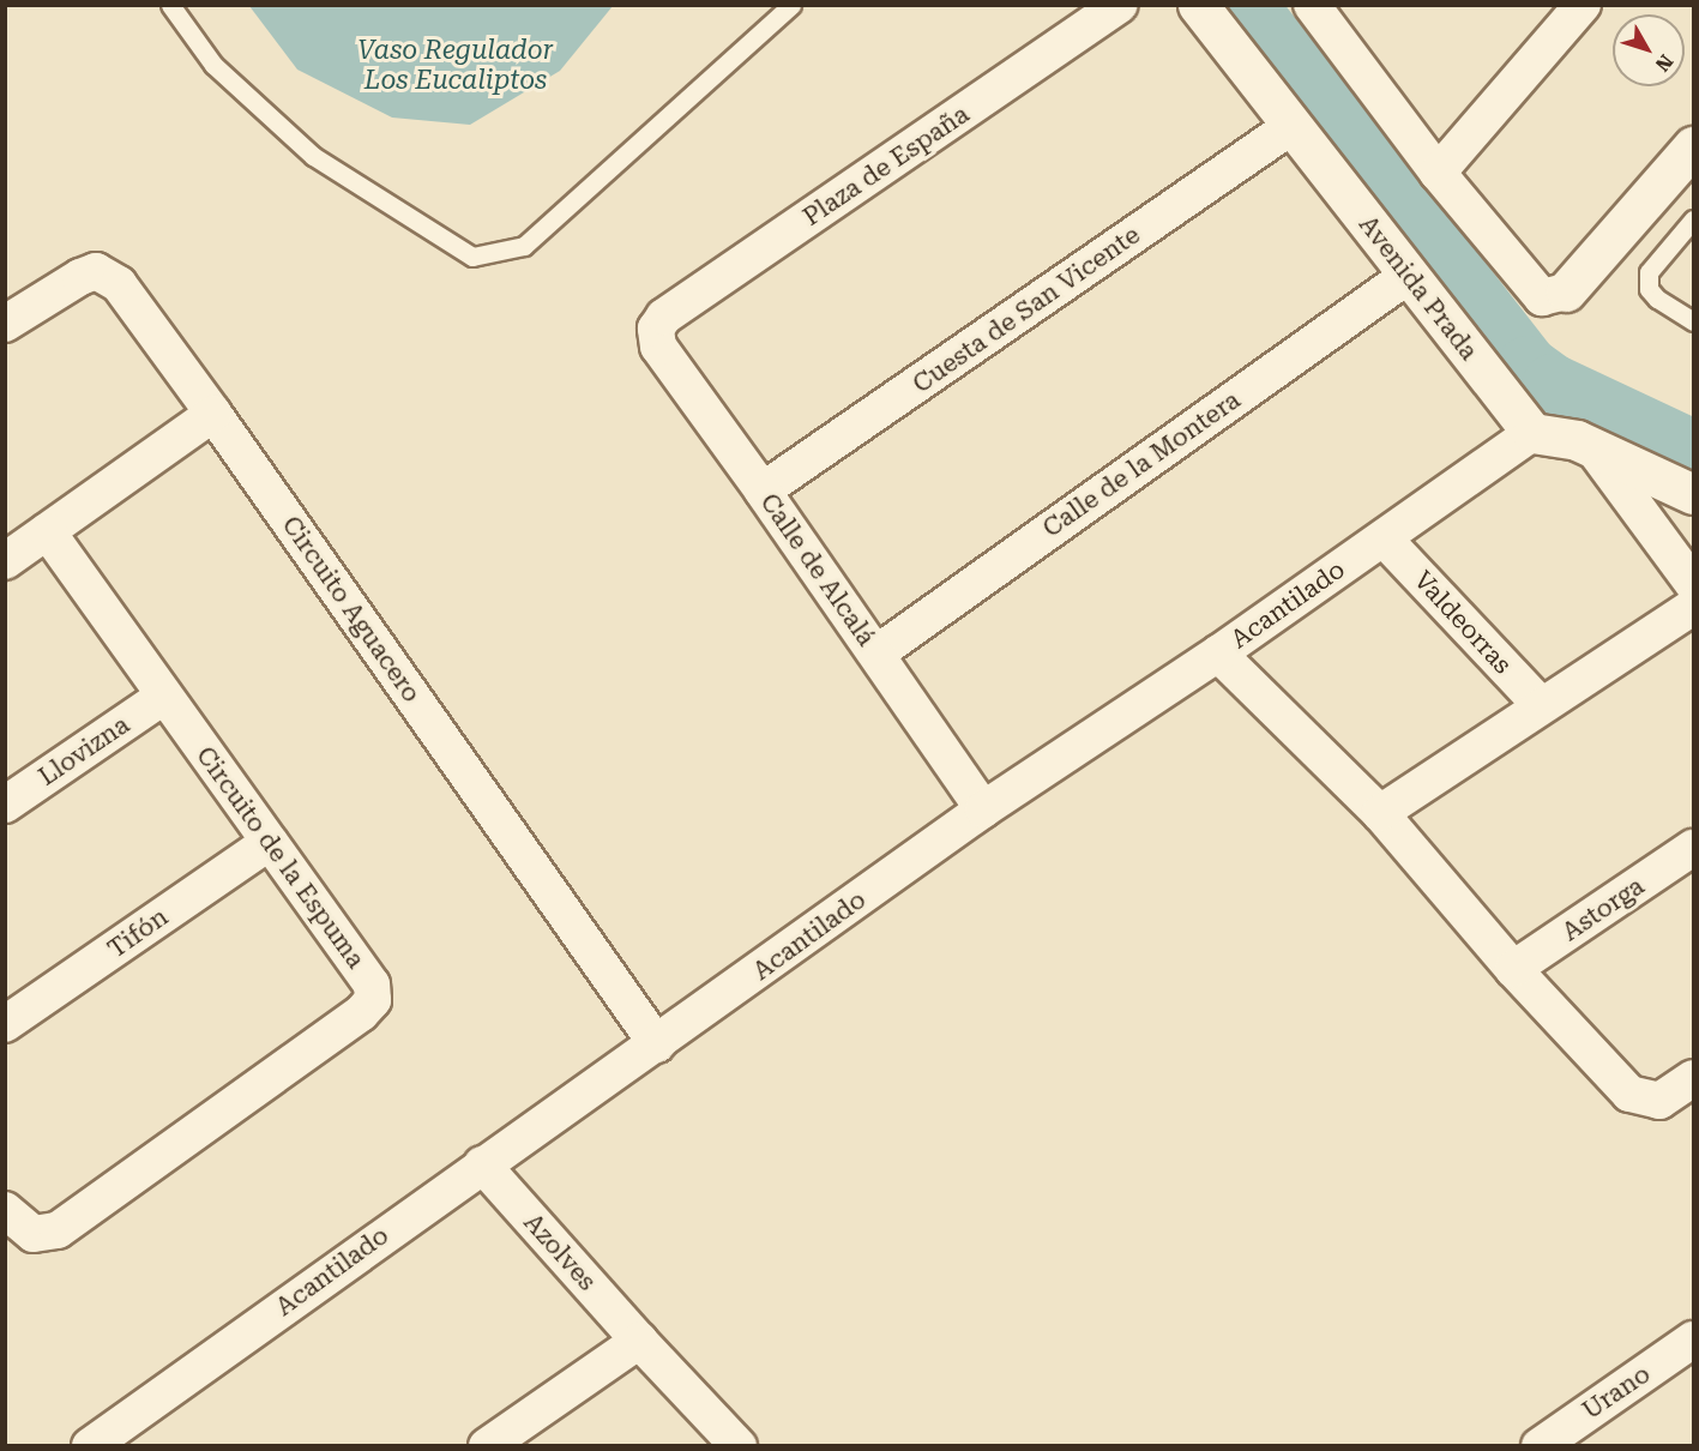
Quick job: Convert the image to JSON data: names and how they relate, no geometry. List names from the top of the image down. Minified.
{"streets":{"street":["Plaza de España","Avenida Prada","Cuesta de San Vicente","Calle de la Montera","Calle de Alcalá","Acantilado","Circuito Aguacero","Valdeorras","Llovizna","Circuito de la Espuma","Astorga","Tifón","Azolves","Urano"]},"crossings":[["Plaza de España","Calle de Alcalá"],["Avenida Prada","Cuesta de San Vicente"],["Avenida Prada","Calle de la Montera"],["Avenida Prada","Acantilado"],["Cuesta de San Vicente","Calle de Alcalá"],["Calle de la Montera","Calle de Alcalá"],["Calle de Alcalá","Acantilado"],["Acantilado","Circuito Aguacero"],["Acantilado","Valdeorras"],["Acantilado","Azolves"],["Llovizna","Circuito de la Espuma"],["Circuito de la Espuma","Tifón"]],"water":["Vaso Regulador Los Eucaliptos"],"north":"bottom right"}
